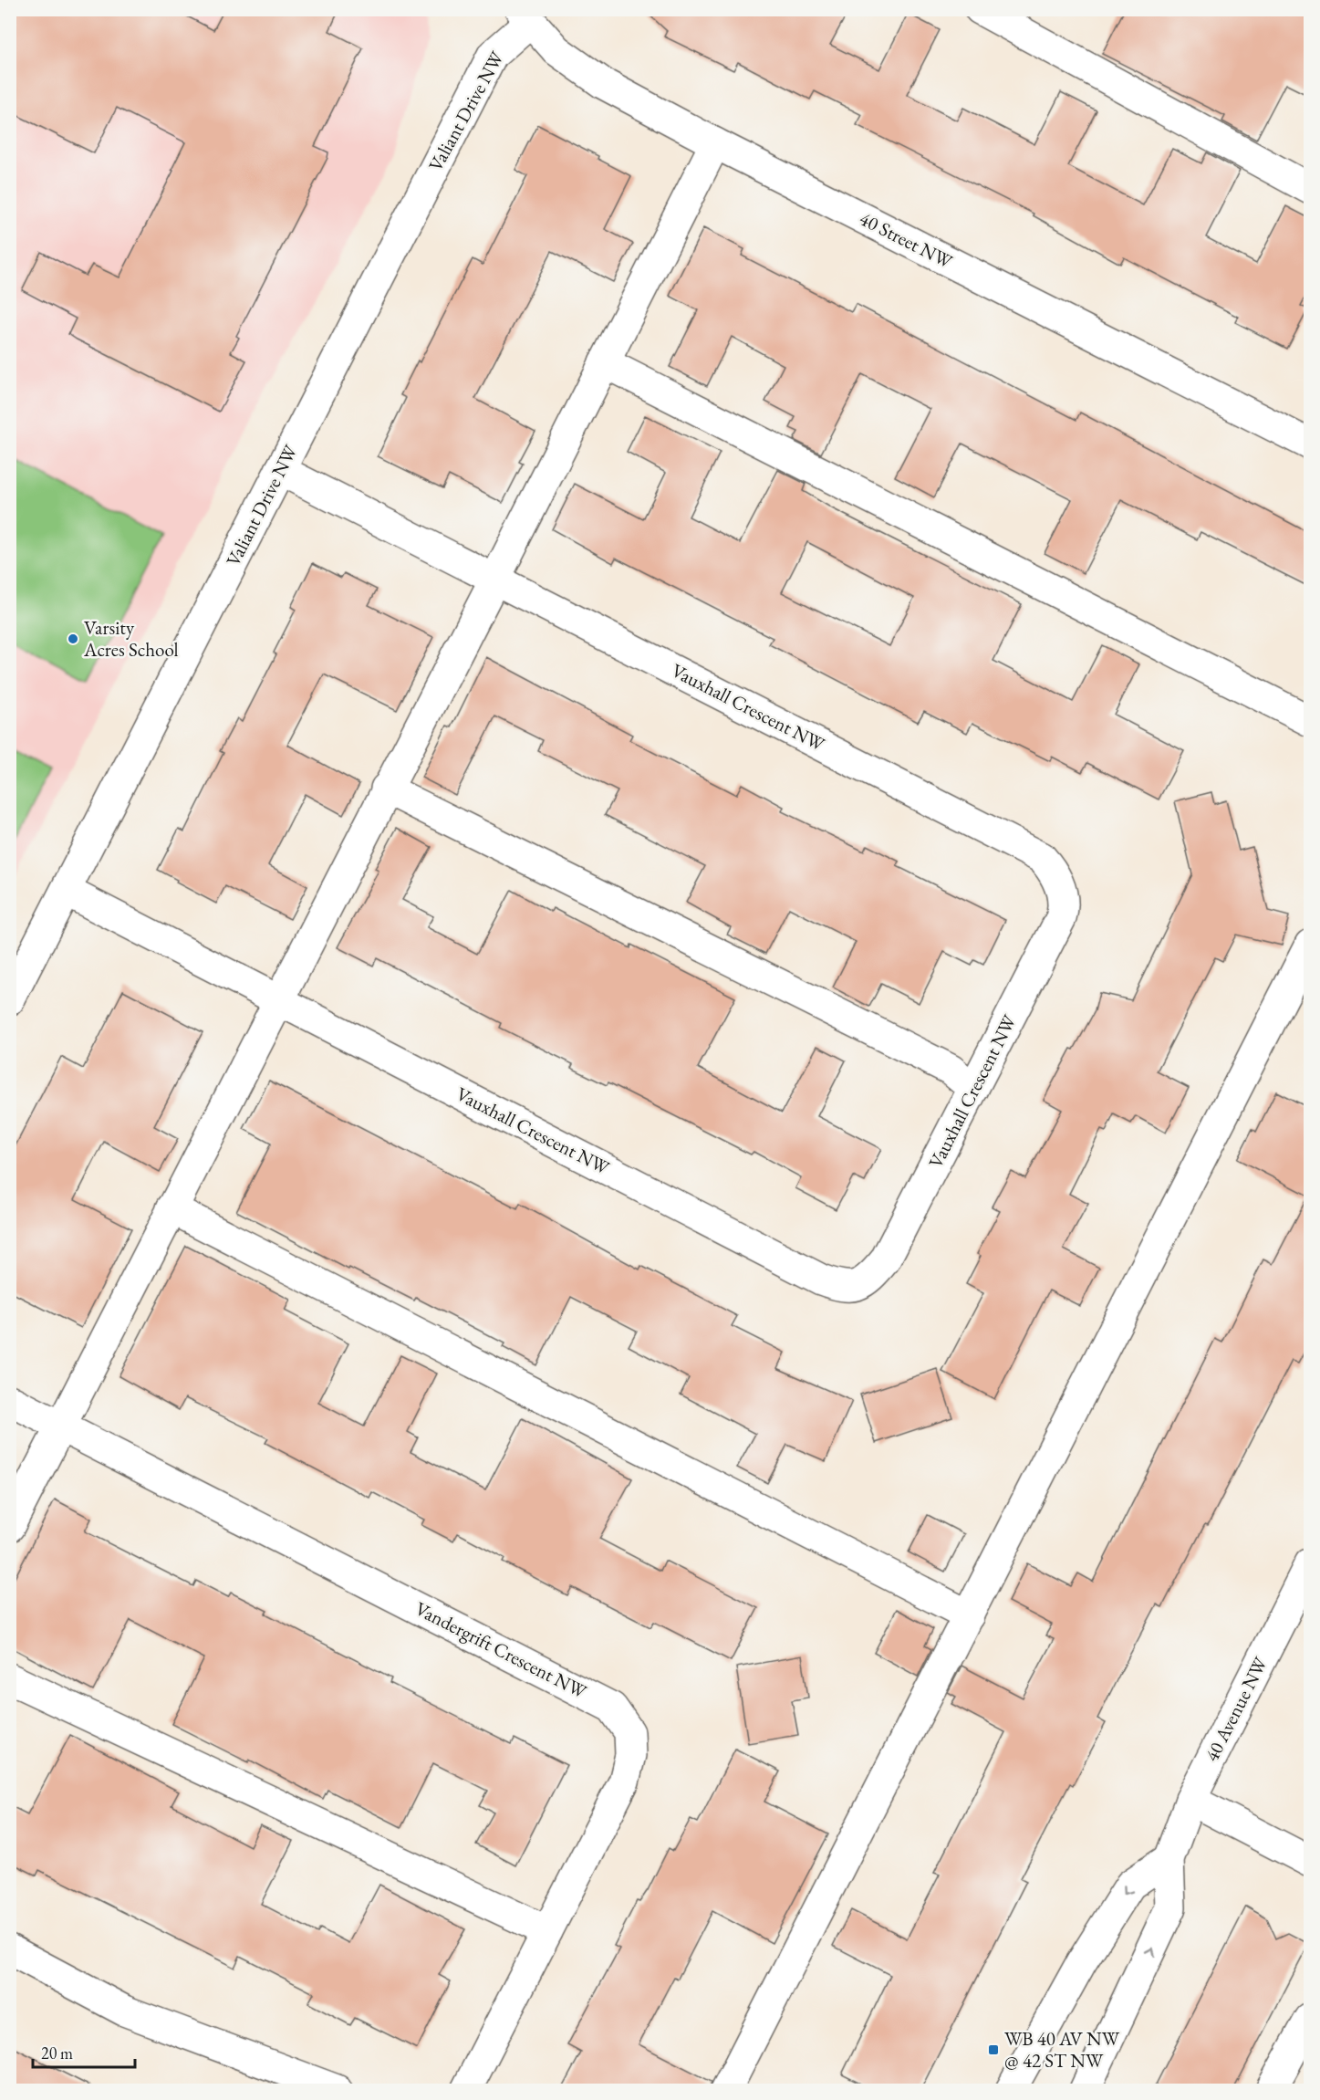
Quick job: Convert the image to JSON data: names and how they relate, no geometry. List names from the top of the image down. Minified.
{"streets":{"street":["Valiant Drive NW","40 Street NW","Vauxhall Crescent NW","Vandergrift Crescent NW","40 Avenue NW"]},"crossings":[["Valiant Drive NW","40 Street NW"],["Valiant Drive NW","Vauxhall Crescent NW"]],"places":{"other":["Varsity Acres School"],"transit":["WB 40 AV NW @ 42 ST NW"]},"scale_bar":"20 m"}
